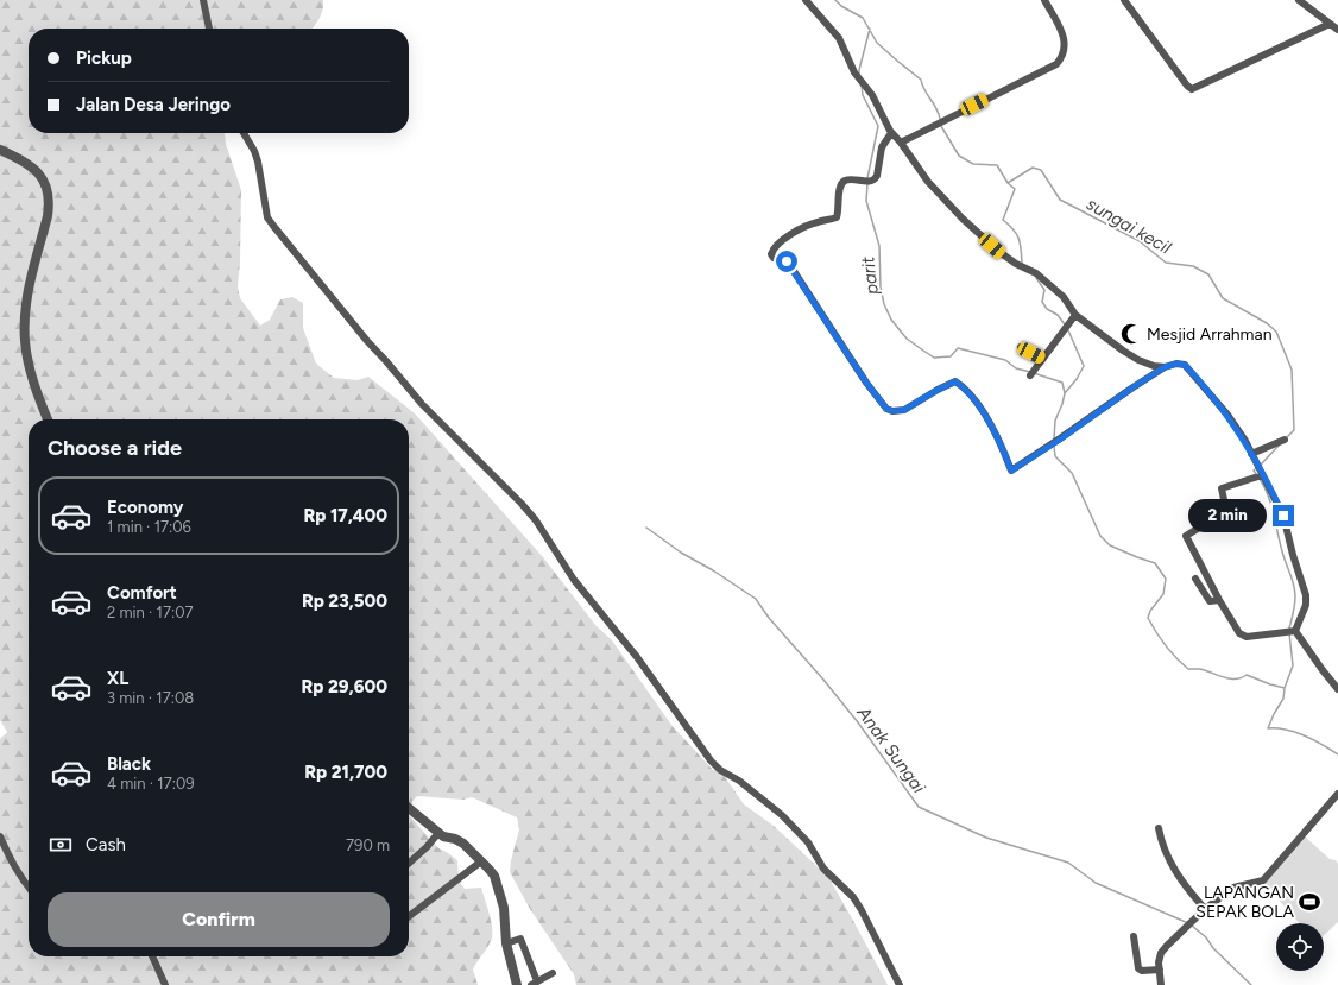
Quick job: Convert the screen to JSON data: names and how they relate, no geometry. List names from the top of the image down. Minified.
{"water":["sungai kecil","parit","Anak Sungai"],"places":{"mosque":["Mesjid Arrahman"],"sports":["LAPANGAN SEPAK BOLA"]},"page":{"banner":["Pickup","Jalan Desa Jeringo"],"heading":"Choose a ride","list":[{"name":"Economy","note":"1 min · 17:06","value":"Rp 17,400"},{"name":"Comfort","note":"2 min · 17:07","value":"Rp 23,500"},{"name":"XL","note":"3 min · 17:08","value":"Rp 29,600"},{"name":"Black","note":"4 min · 17:09","value":"Rp 21,700"}],"bubble":"2 min","pay":["Cash","790 m"],"buttons":"Confirm"}}
